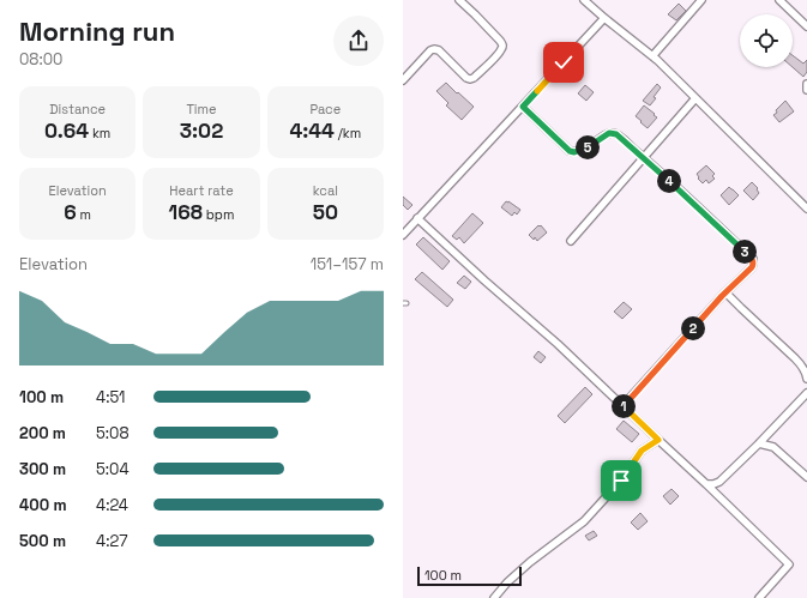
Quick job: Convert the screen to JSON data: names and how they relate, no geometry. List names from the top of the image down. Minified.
{"scale_bar":"100 m","page":{"heading":["Morning run","08:00"],"stats":[["Distance","0.64 km"],["Time","3:02"],["Pace","4:44 /km"],["Elevation","6 m"],["Heart rate","168 bpm"],["kcal","50"]],"pins":["5","4","3","2","1"],"chart":["Elevation","151–157 m"],"list":[{"name":"100 m","note":"4:51"},{"name":"200 m","note":"5:08"},{"name":"300 m","note":"5:04"},{"name":"400 m","note":"4:24"},{"name":"500 m","note":"4:27"}],"scale":"100 m"}}
